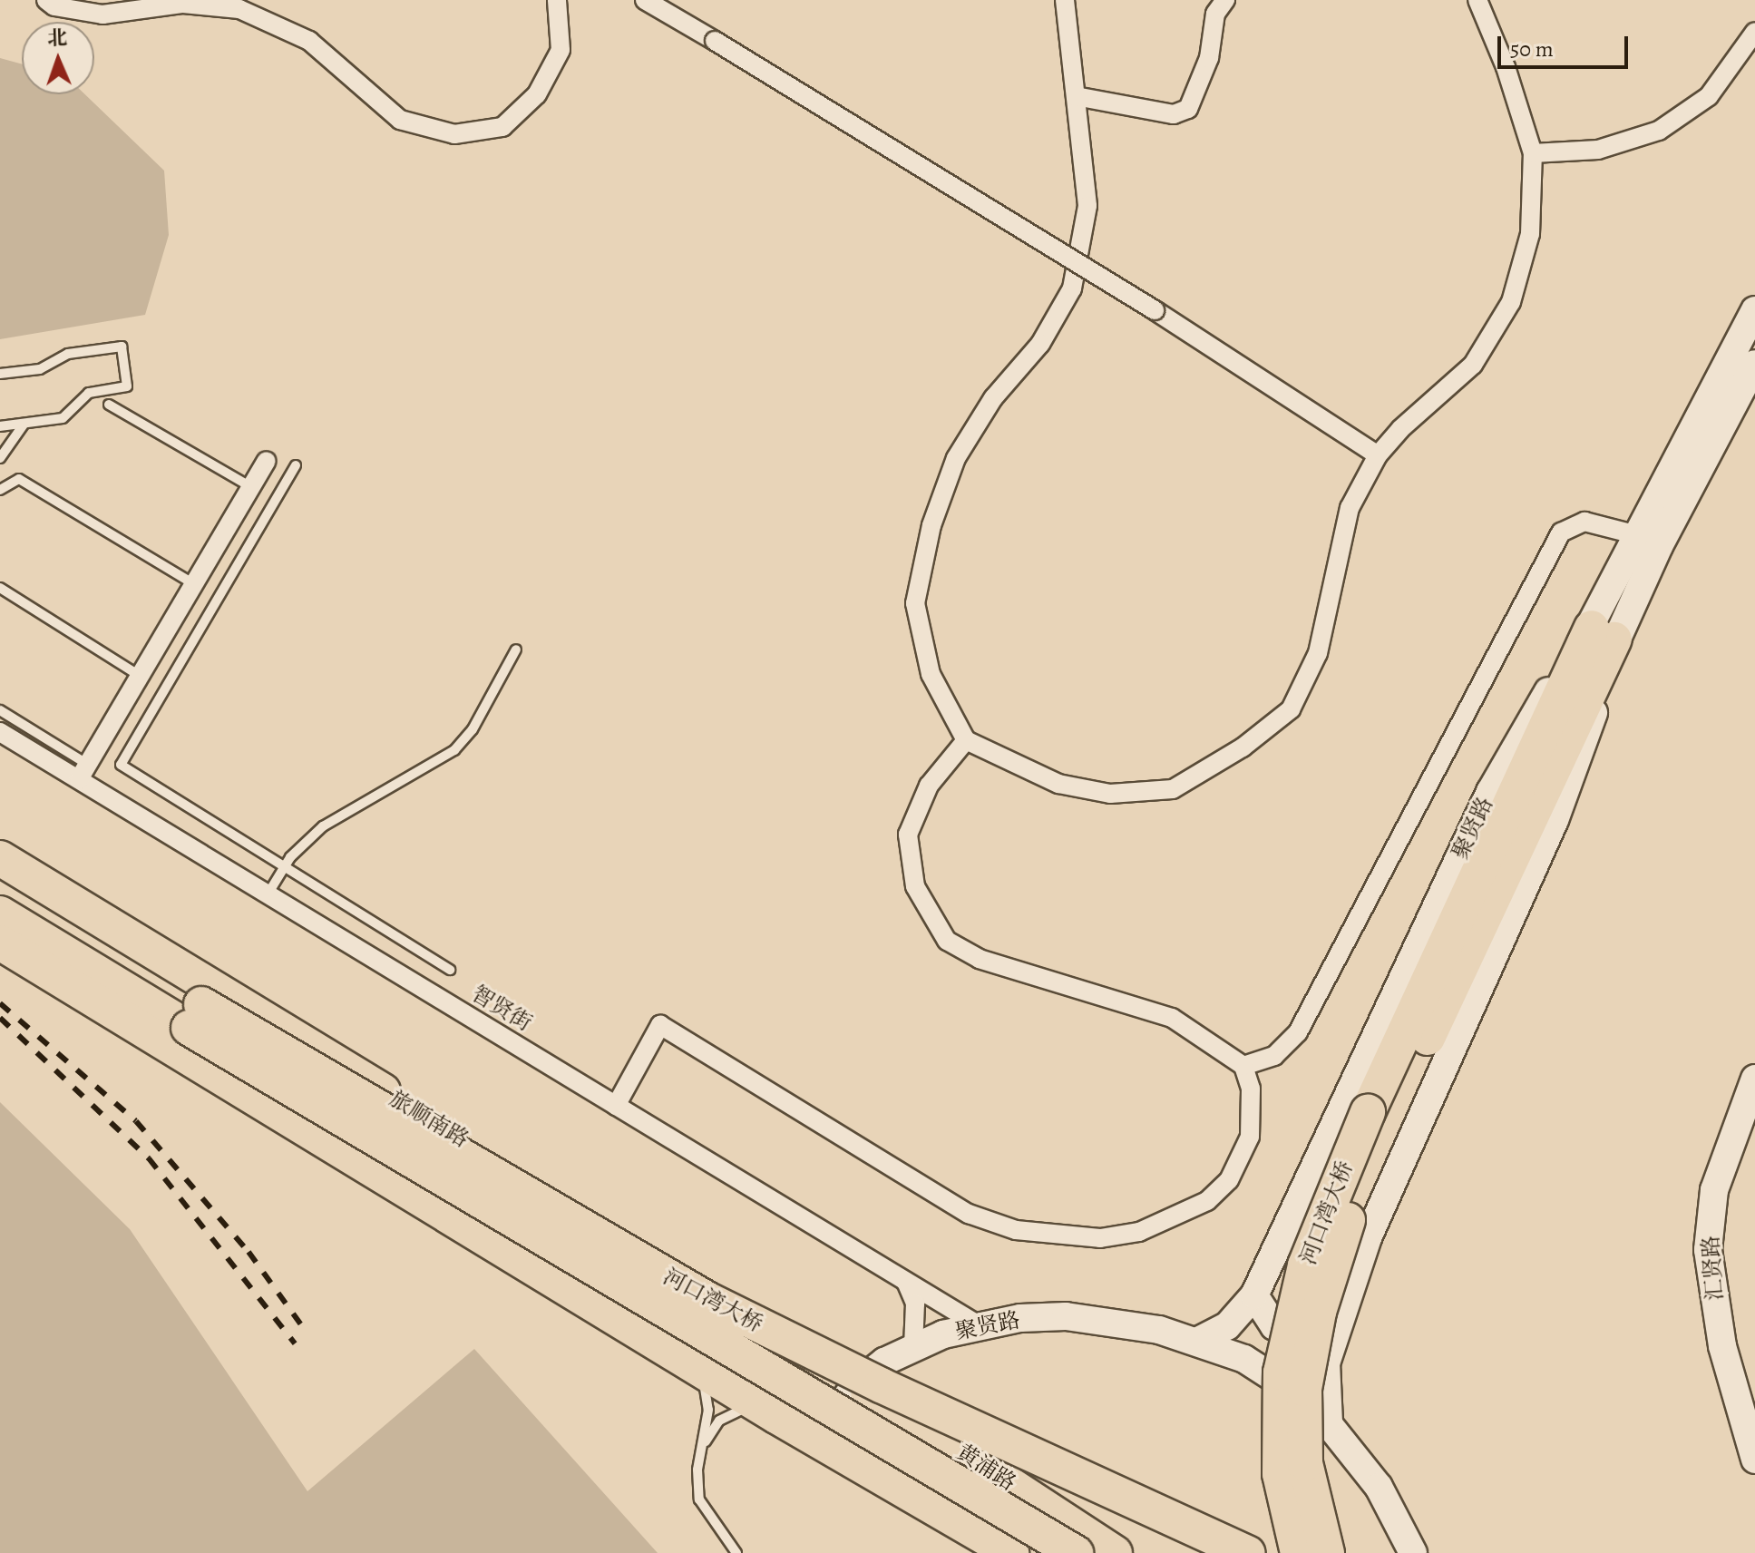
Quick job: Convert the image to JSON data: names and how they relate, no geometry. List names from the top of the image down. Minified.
{"streets":{"highway":["旅顺南路","河口湾大桥","黄浦路"],"main road":["聚贤路","汇贤路"],"street":["智贤街"]},"crossings":[["聚贤路","智贤街"],["聚贤路","旅顺南路"],["聚贤路","河口湾大桥"],["聚贤路","黄浦路"],["旅顺南路","黄浦路"]],"scale_bar":"50 m","north":"top"}
